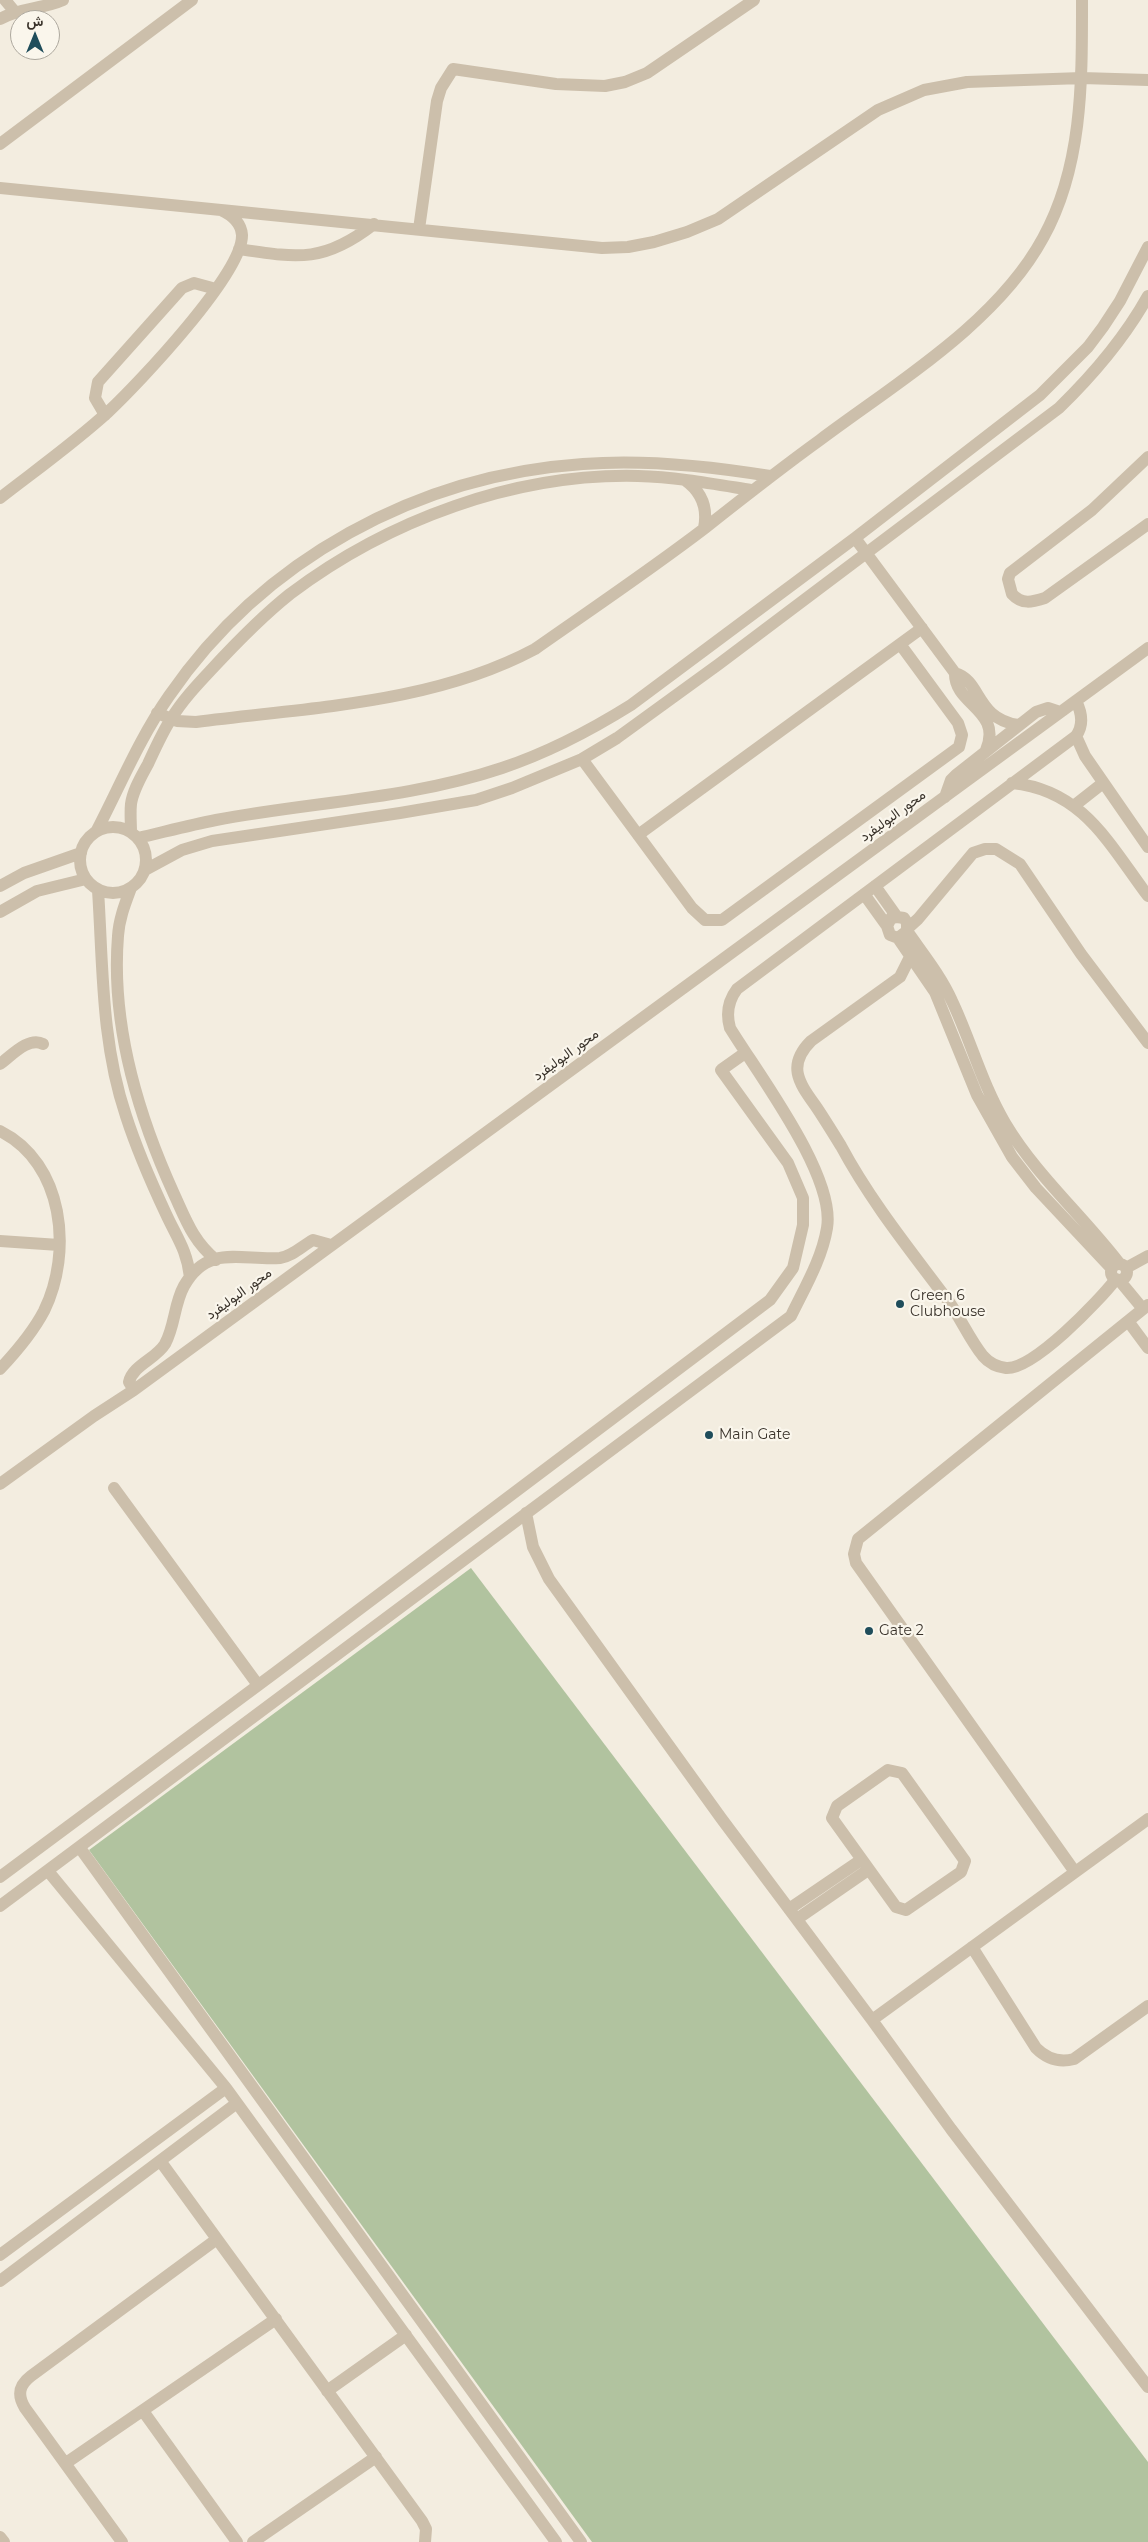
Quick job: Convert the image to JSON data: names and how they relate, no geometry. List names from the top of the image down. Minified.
{"streets":{"street":["محور البوليفرد"]},"places":["Green 6 Clubhouse","Main Gate","Gate 2"],"north":"top"}
